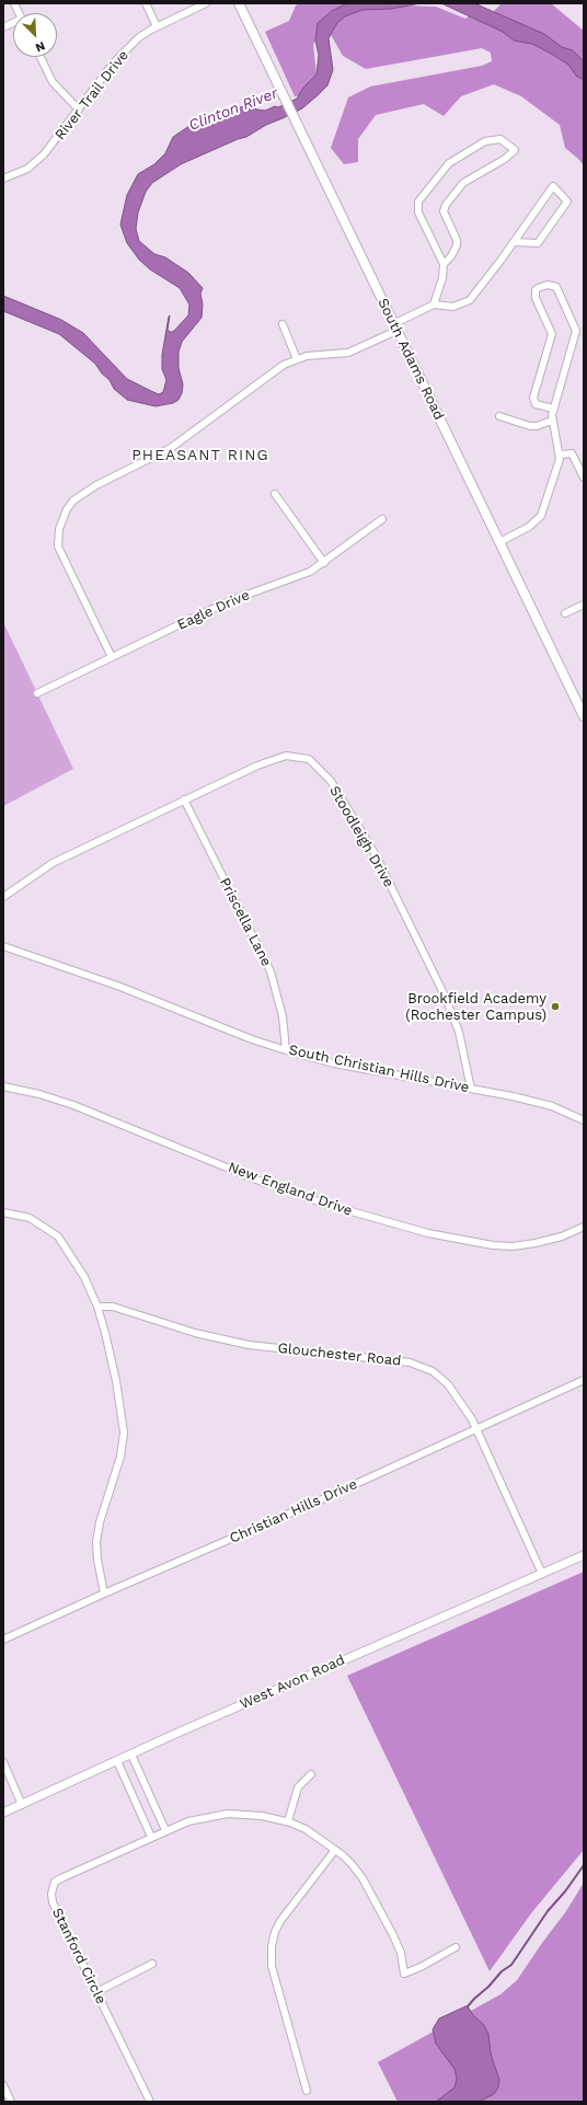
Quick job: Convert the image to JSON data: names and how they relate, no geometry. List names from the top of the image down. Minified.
{"streets":{"main road":["South Adams Road"],"street":["River Trail Drive","Eagle Drive","Stoodleigh Drive","Priscella Lane","South Christian Hills Drive","New England Drive","Glouchester Road","Christian Hills Drive","West Avon Road","Stanford Circle"]},"crossings":[["Stoodleigh Drive","Priscella Lane"],["Stoodleigh Drive","South Christian Hills Drive"],["Priscella Lane","South Christian Hills Drive"],["Glouchester Road","Christian Hills Drive"],["Glouchester Road","West Avon Road"]],"districts":["PHEASANT RING"],"water":["Clinton River"],"places":["Brookfield Academy (Rochester Campus)"],"north":"bottom right"}
